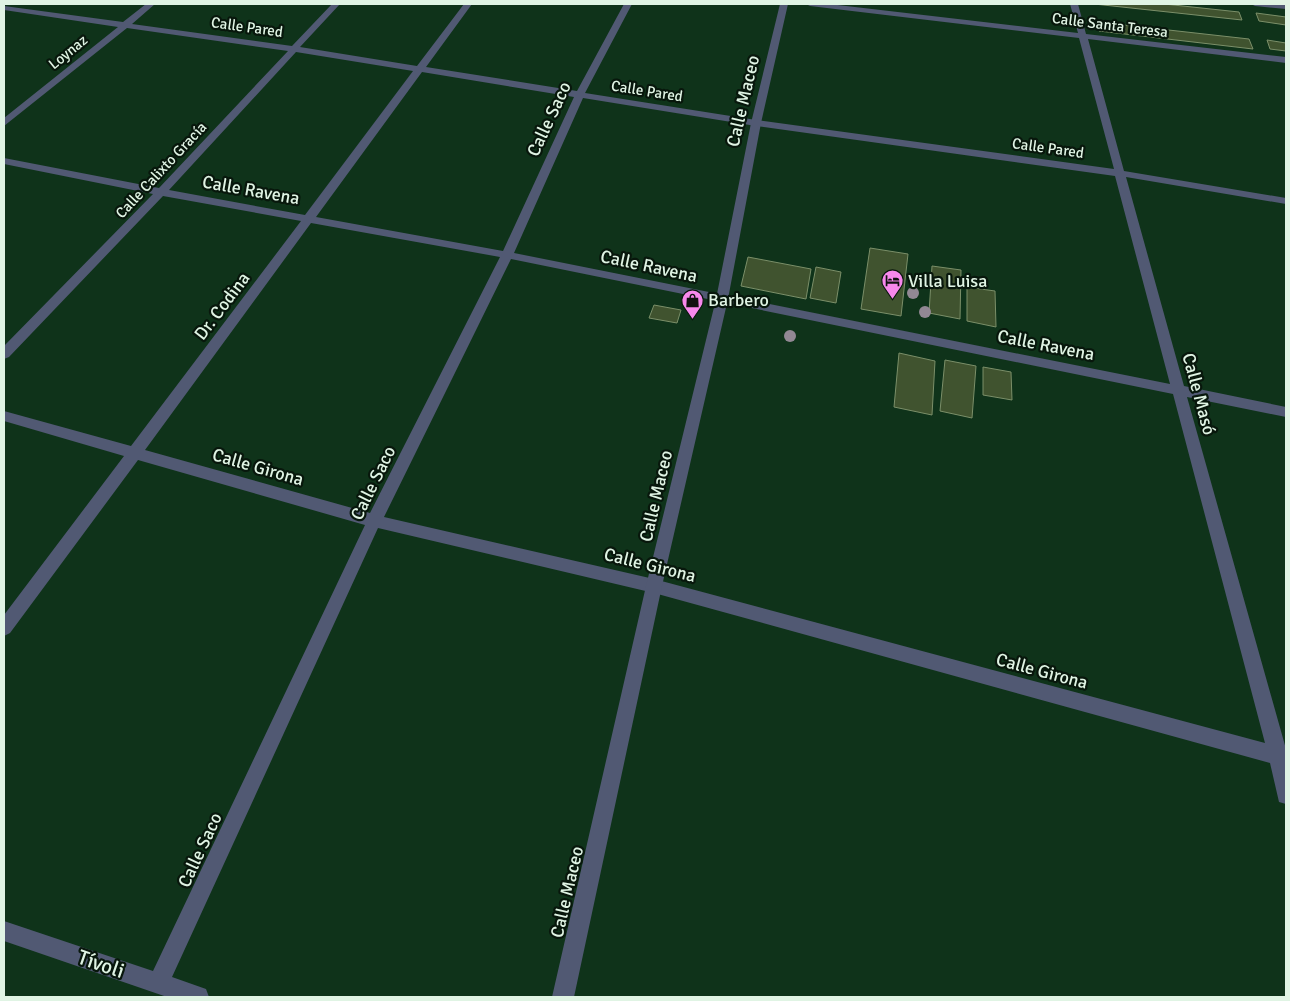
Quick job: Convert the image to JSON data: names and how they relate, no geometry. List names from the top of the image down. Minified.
{"streets":{"street":["Calle Santa Teresa","Calle Pared","Loynaz","Calle Maceo","Calle Saco","Calle Calixto Gracía","Calle Ravena","Dr. Codina","Calle Masó","Calle Girona","Tívoli"]},"crossings":[["Calle Santa Teresa","Calle Masó"],["Calle Pared","Loynaz"],["Calle Pared","Calle Maceo"],["Calle Pared","Calle Saco"],["Calle Pared","Calle Calixto Gracía"],["Calle Pared","Dr. Codina"],["Calle Pared","Calle Masó"],["Calle Maceo","Calle Ravena"],["Calle Maceo","Calle Girona"],["Calle Saco","Calle Ravena"],["Calle Saco","Calle Girona"],["Calle Saco","Tívoli"],["Calle Calixto Gracía","Calle Ravena"],["Calle Ravena","Dr. Codina"],["Calle Ravena","Calle Masó"],["Dr. Codina","Calle Girona"],["Calle Masó","Calle Girona"]],"places":{"hotel":["Villa Luisa"],"shop":["Barbero"]}}
